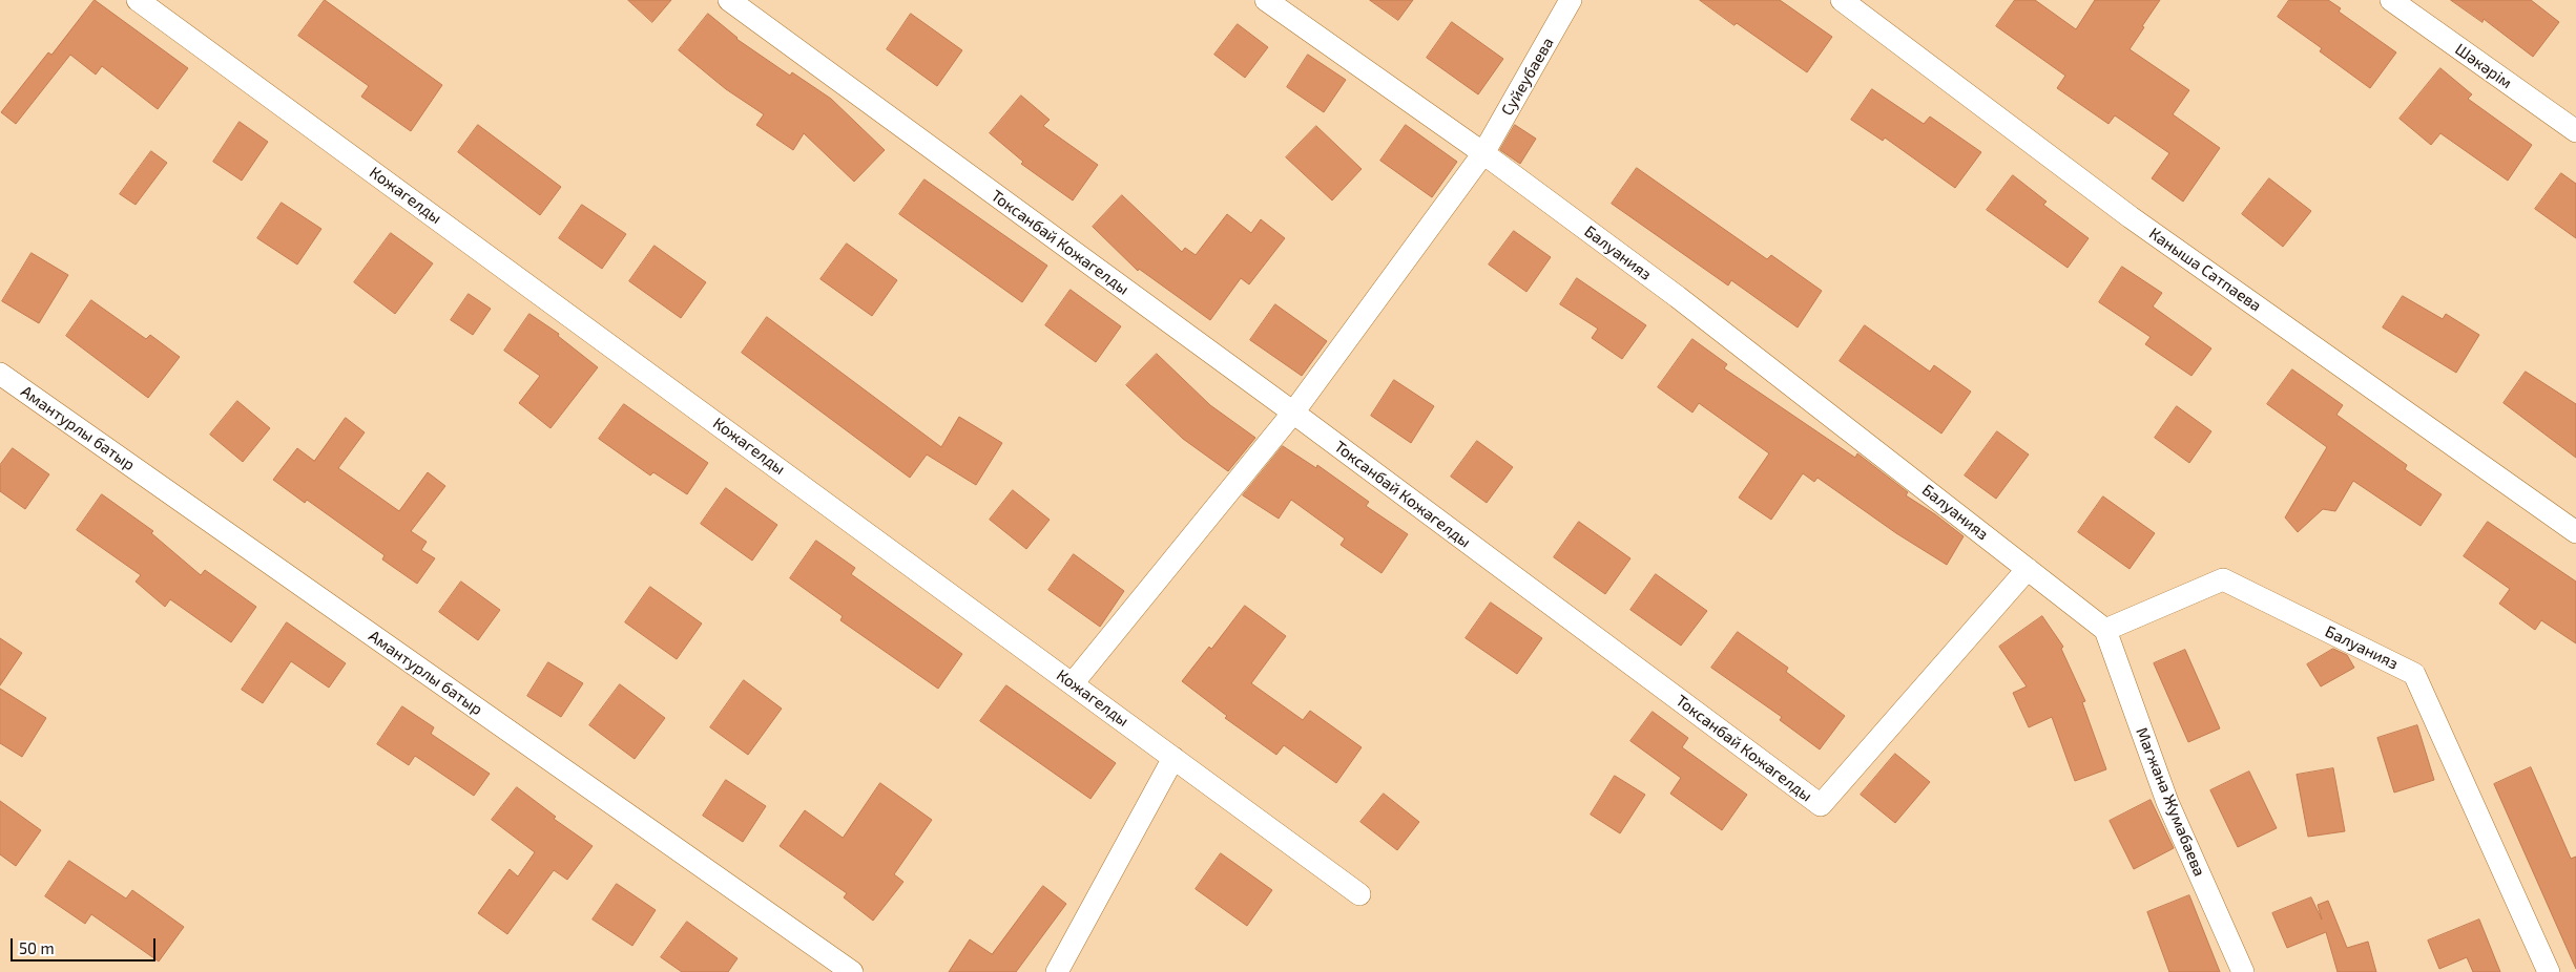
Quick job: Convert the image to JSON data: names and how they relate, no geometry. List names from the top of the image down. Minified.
{"streets":{"street":["Шәкәрім","Суйеубаева","Кожагелды","Токсанбай Кожагелды","Балуанияз","Каныша Сатпаева","Амантурлы батыр","Магжана Жумабаева"]},"crossings":[["Суйеубаева","Кожагелды"],["Суйеубаева","Токсанбай Кожагелды"],["Суйеубаева","Балуанияз"],["Токсанбай Кожагелды","Балуанияз"],["Балуанияз","Магжана Жумабаева"]],"scale_bar":"50 m"}
